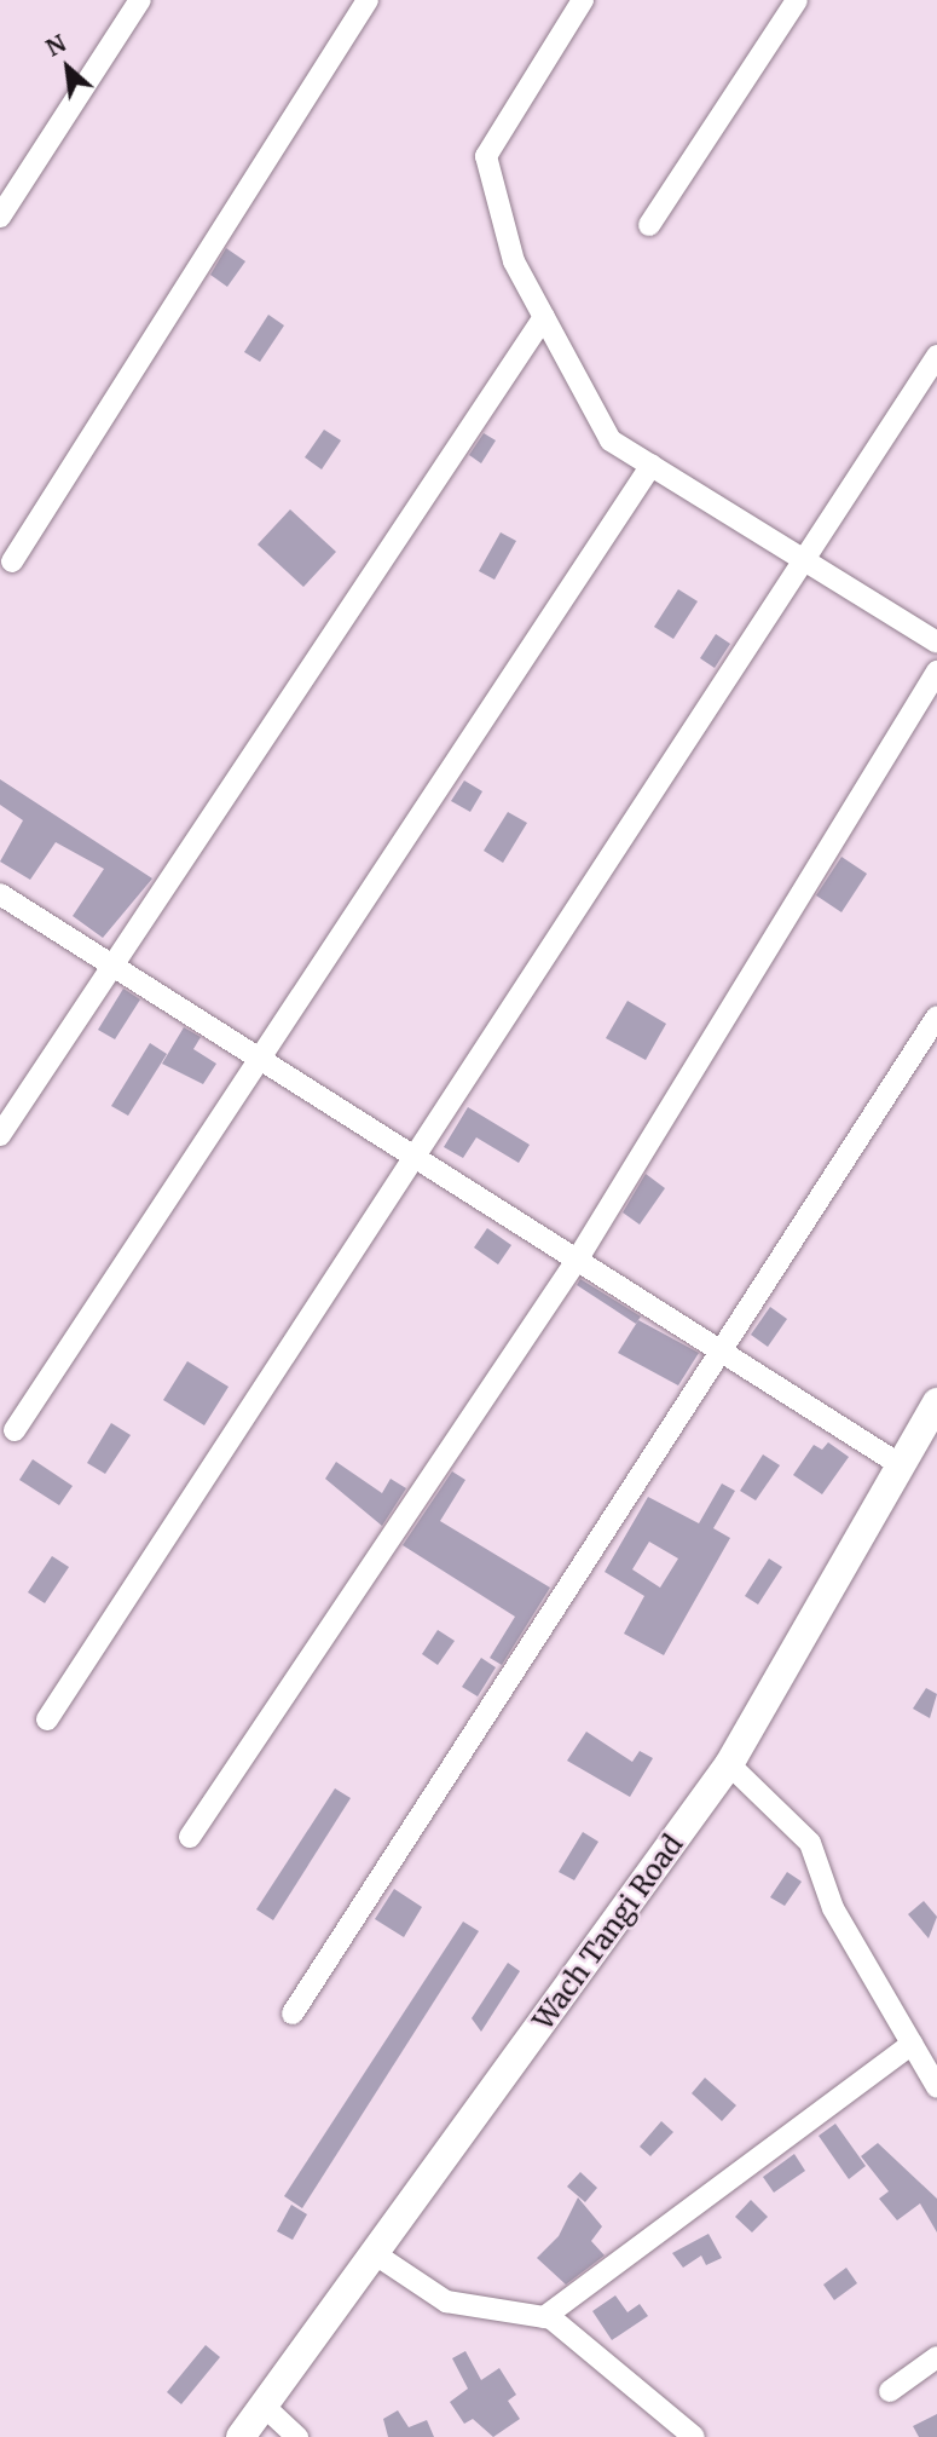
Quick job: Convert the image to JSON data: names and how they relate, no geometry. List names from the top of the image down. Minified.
{"streets":{"main road":["Wach Tangi Road"]},"north":"top left"}
